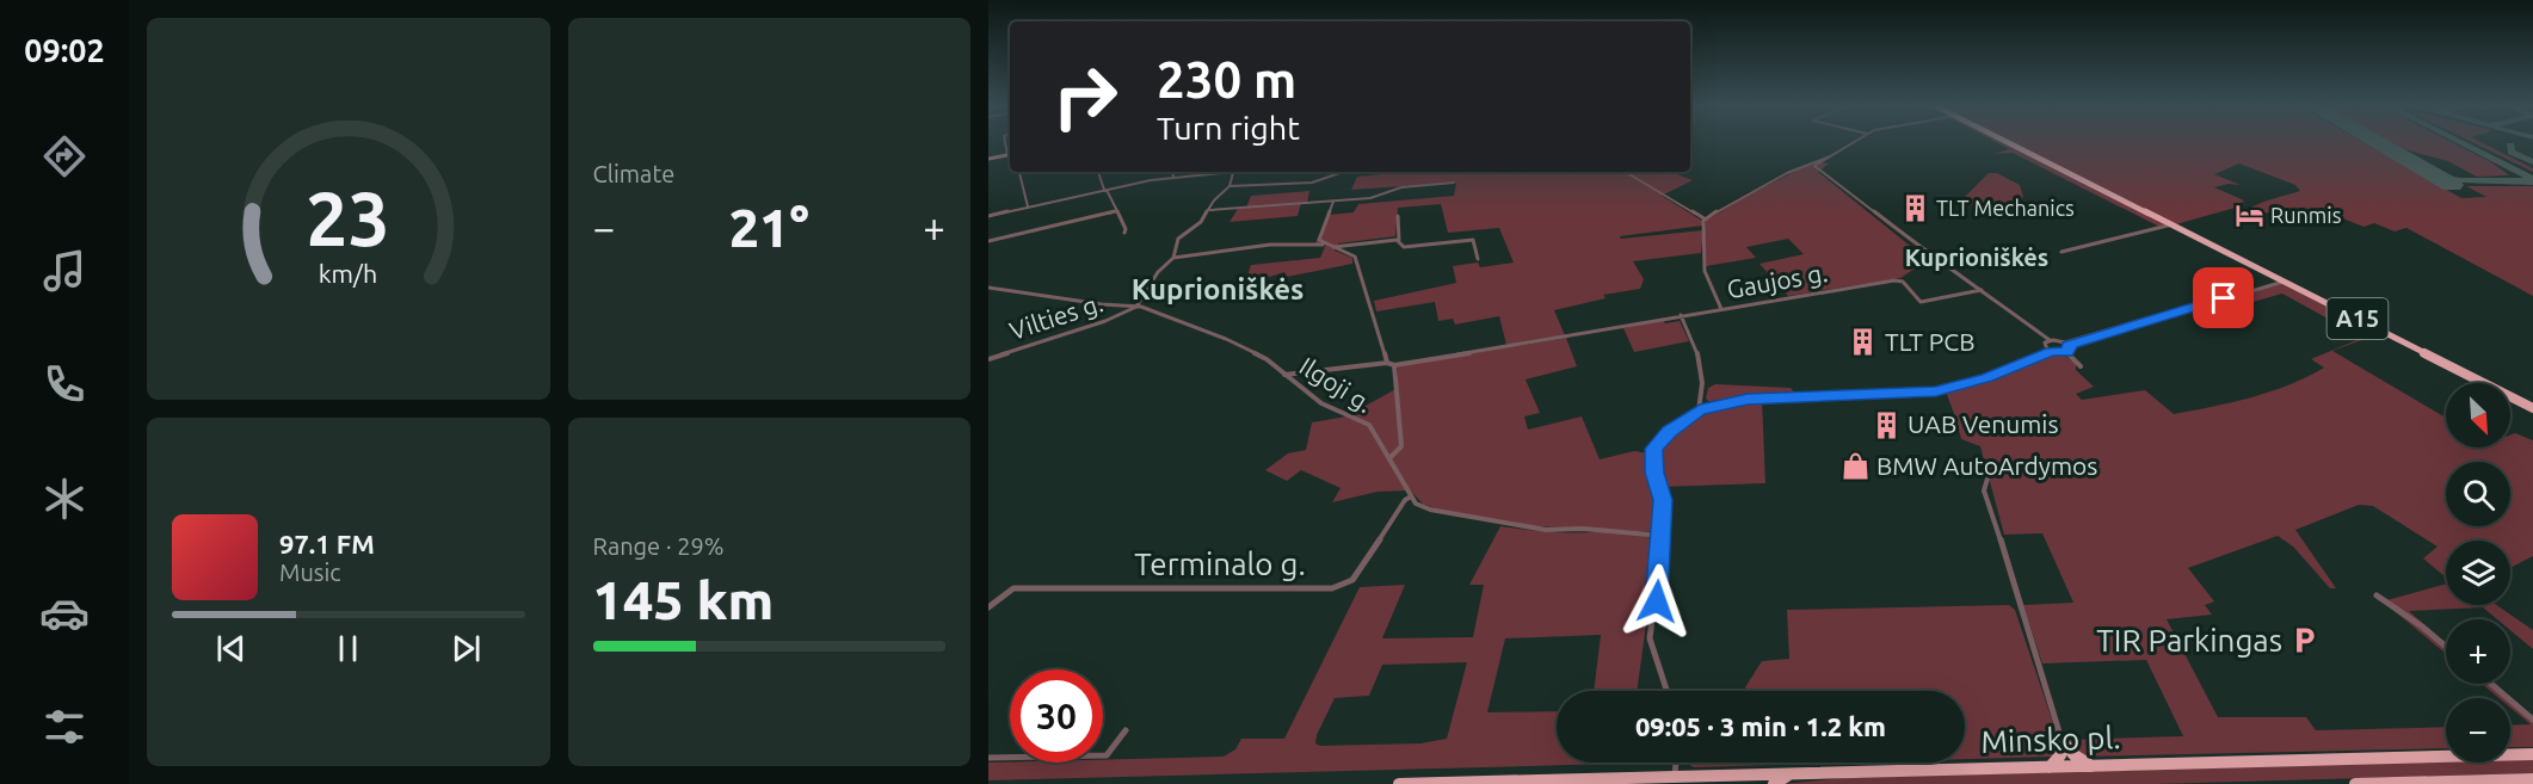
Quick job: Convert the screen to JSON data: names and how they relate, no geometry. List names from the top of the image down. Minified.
{"streets":{"highway":["A15","Minsko pl."],"street":["Gaujos g.","Vilties g.","Ilgoji g.","Terminalo g."]},"crossings":[["Vilties g.","Ilgoji g."],["Ilgoji g.","Terminalo g."]],"districts":["Kuprioniškės","Kuprioniškės"],"places":{"building":["TLT Mechanics","TLT PCB","UAB Venumis"],"hotel":["Runmis"],"shop":["BMW AutoArdymos"],"parking":["TIR Parkingas"]},"north":"bottom right","page":{"tabs":"09:02","tile":["Climate",["Range · 29%","145 km"]],"turn":["230 m","Turn right"],"heat":["−","21°","+"],"map_buttons":["+","−"],"song":["97.1 FM","Music"],"limit":"30","trip":"09:05 · 3 min · 1.2 km","gauge":["23","km/h"]}}
